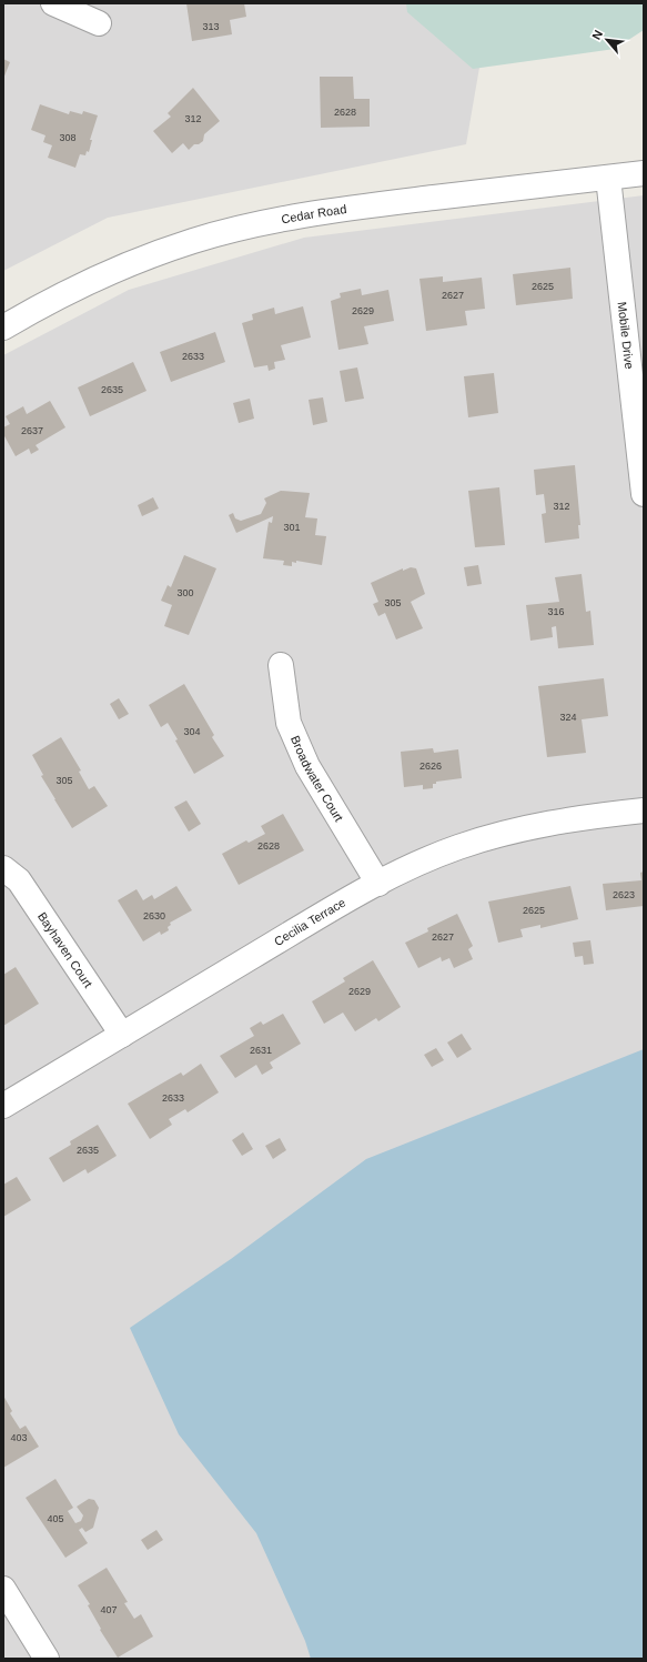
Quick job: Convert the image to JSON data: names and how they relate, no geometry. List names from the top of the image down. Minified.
{"streets":{"street":["Cedar Road","Mobile Drive","Broadwater Court","Cecilia Terrace","Bayhaven Court"]},"crossings":[["Cedar Road","Mobile Drive"],["Broadwater Court","Cecilia Terrace"],["Cecilia Terrace","Bayhaven Court"]],"house_numbers":["313","2628","312","308","2625","2627","2629","2633","2635","2637","312","301","300","305","316","324","304","2626","305","2628","2623","2625","2630","2627","2629","2631","2633","2635","403","405","407"],"north":"top left"}
